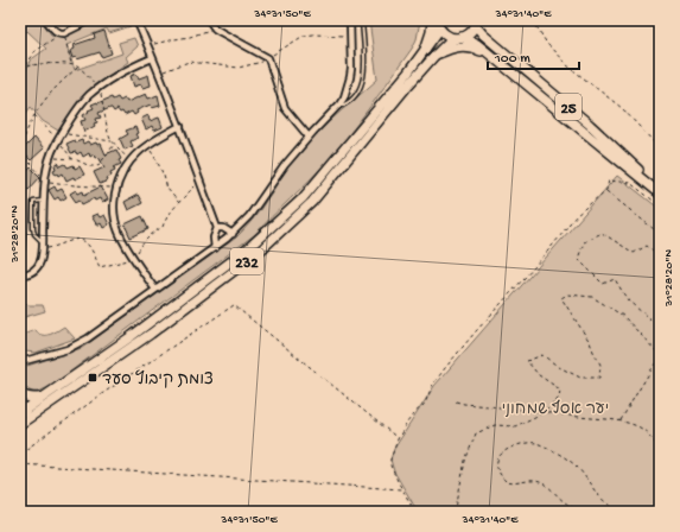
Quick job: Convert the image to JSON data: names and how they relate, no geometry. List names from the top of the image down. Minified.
{"streets":{"main road":["25","232"]},"crossings":[["25","232"]],"parks":["יער אסף שמחוני"],"places":{"transit":["צומת קיבוץ סעד"]},"scale_bar":"100 m","coordinates":["34°31'50\"E","34°31'40\"E","31°28'20\"N"]}
